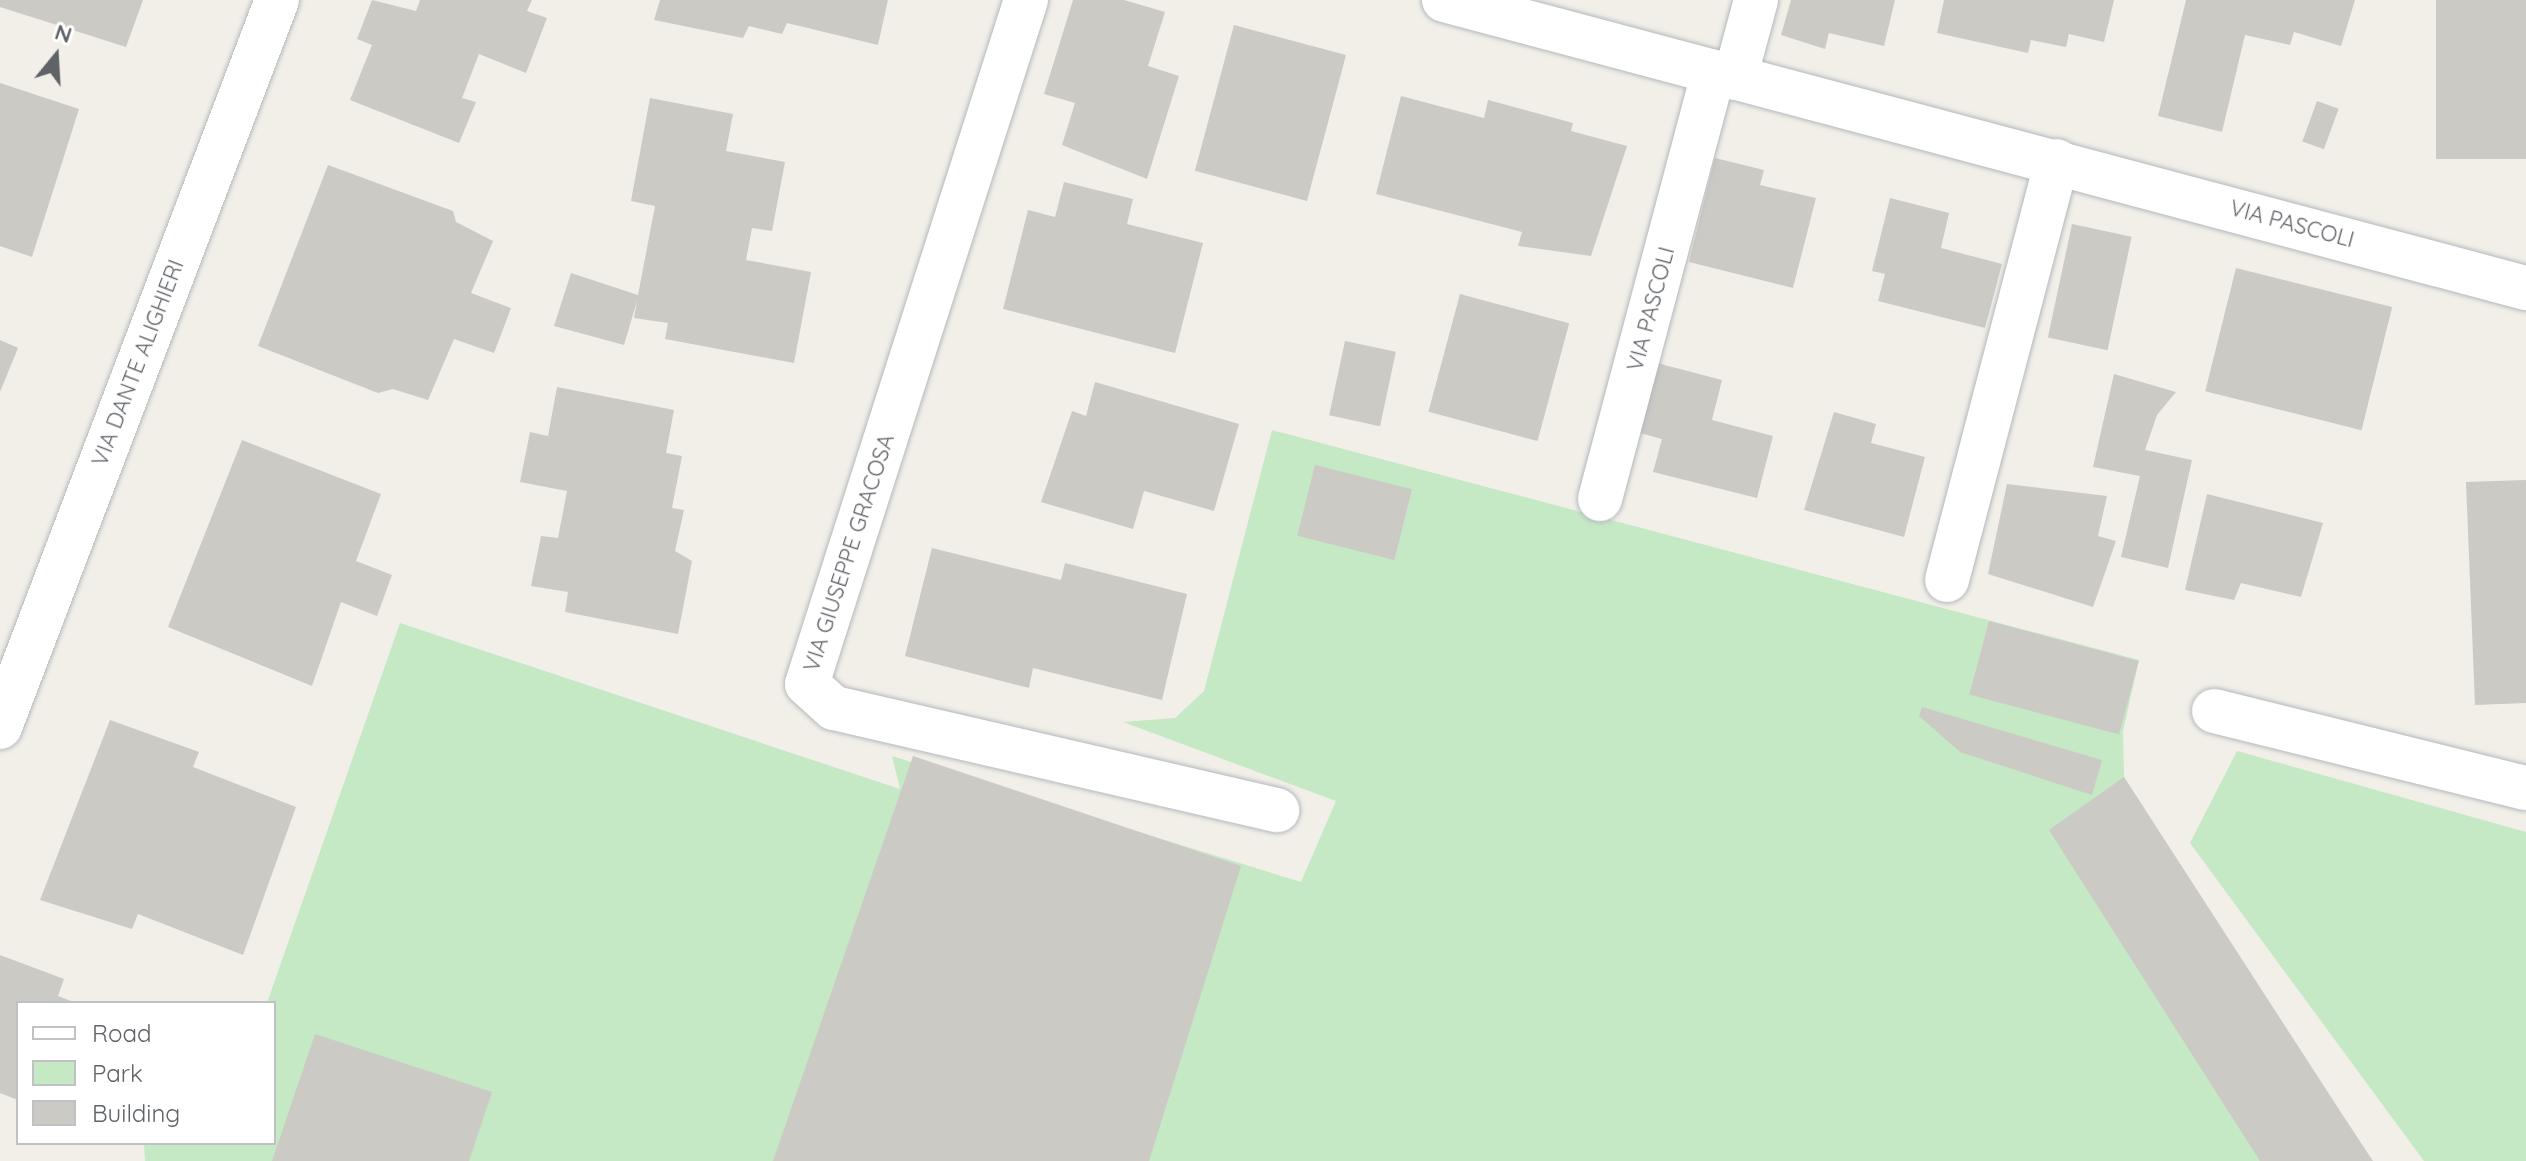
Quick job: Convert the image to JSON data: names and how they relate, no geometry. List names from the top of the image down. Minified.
{"streets":{"street":["VIA PASCOLI","VIA DANTE ALIGHIERI","VIA GIUSEPPE GRACOSA"]},"legend":["Road","Park","Building"],"north":"top"}
